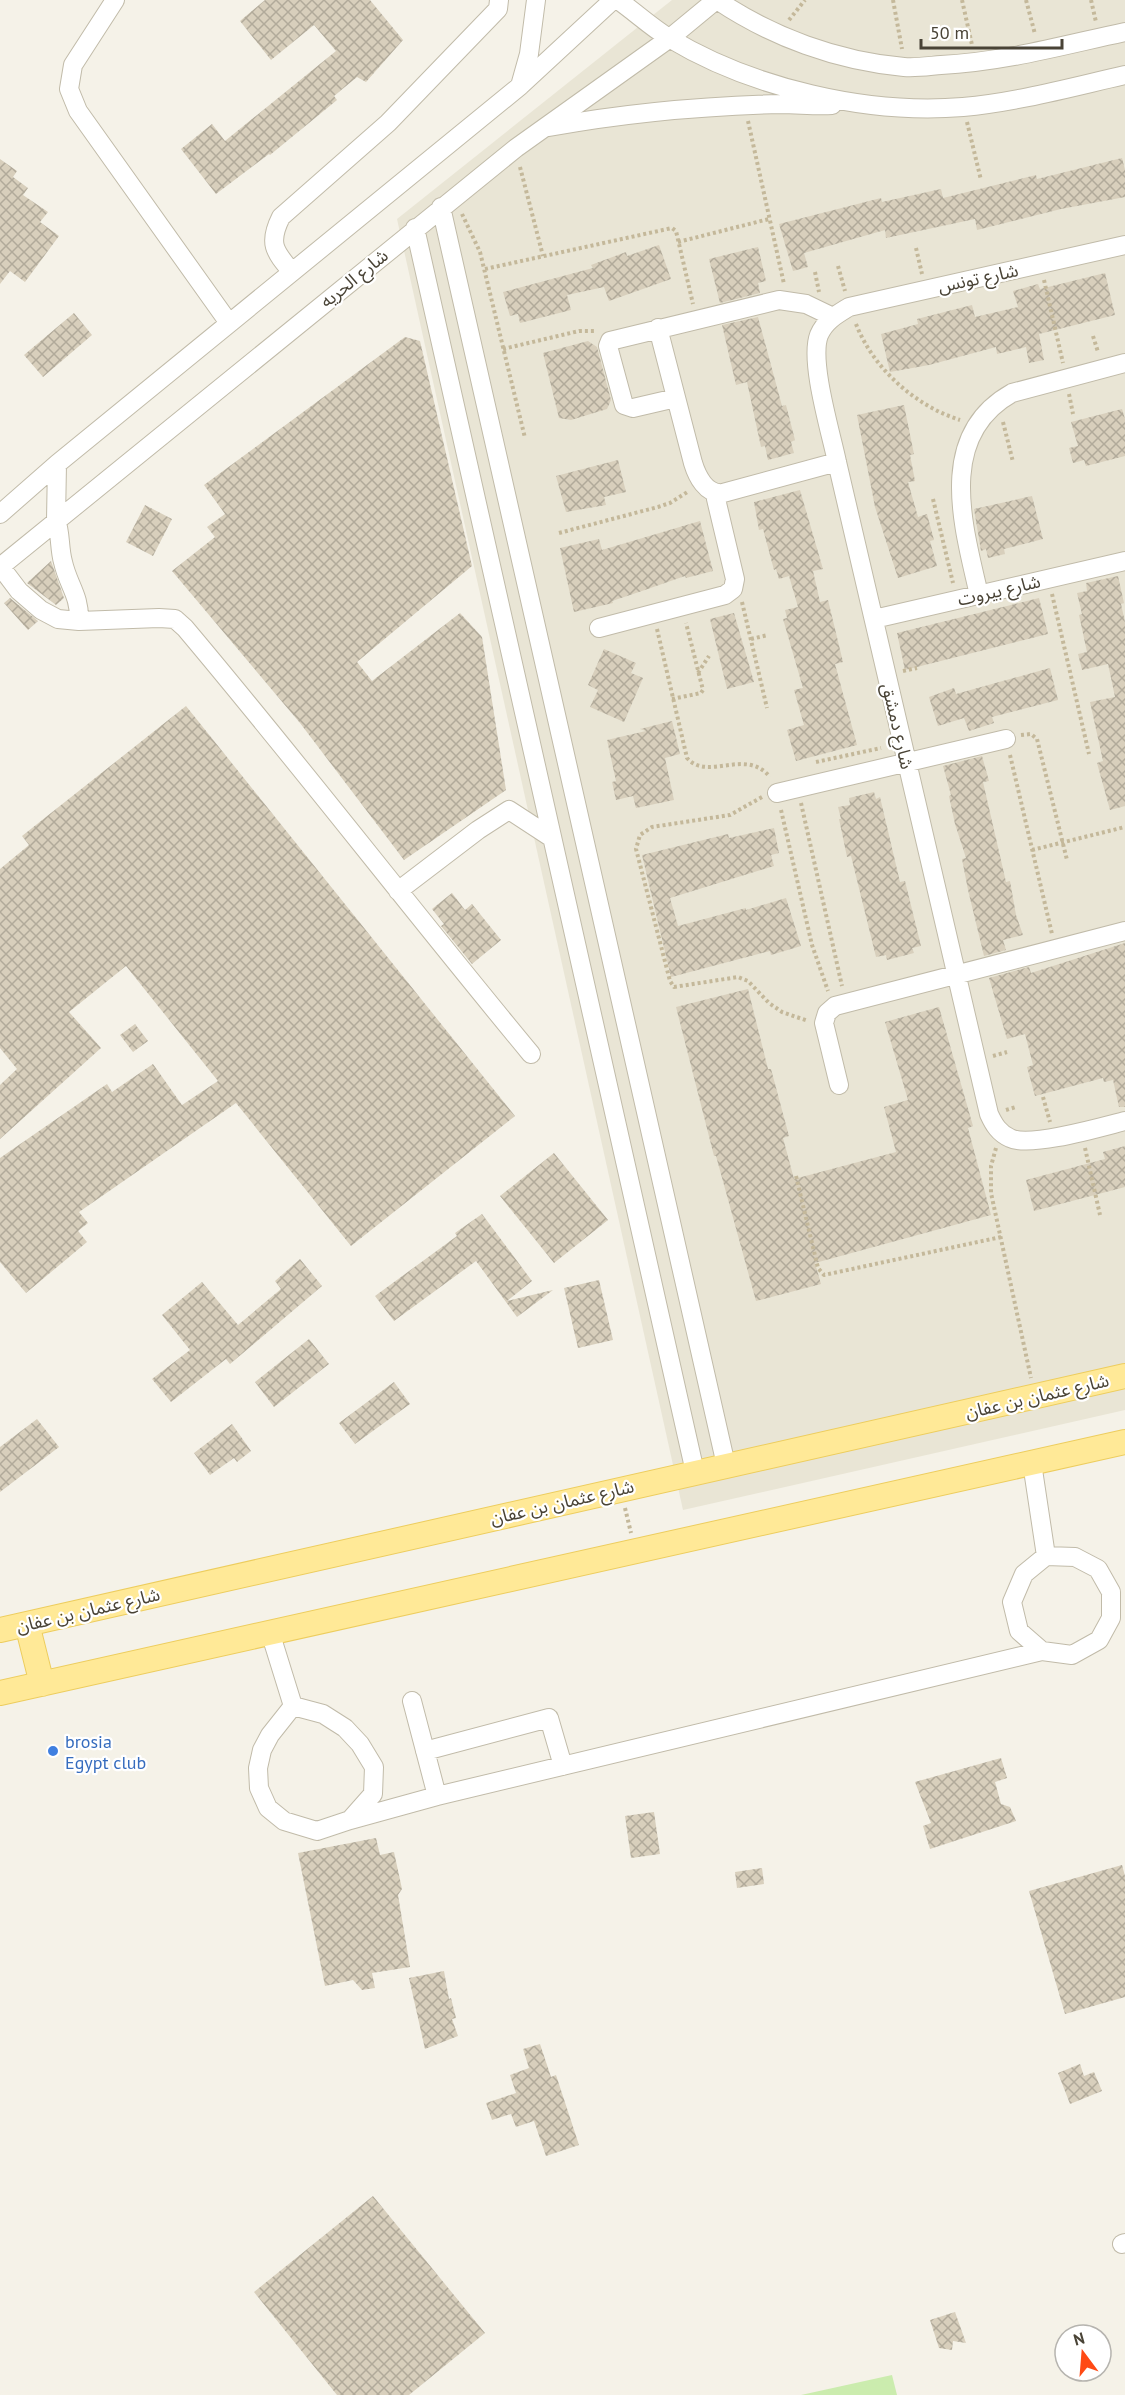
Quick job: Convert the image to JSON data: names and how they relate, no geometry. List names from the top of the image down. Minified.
{"streets":{"main road":["شارع عثمان بن عفان"],"street":["شارع الحريه","شارع تونس","شارع بيروت","شارع دمشق"]},"crossings":[["شارع تونس","شارع دمشق"],["شارع بيروت","شارع دمشق"]],"places":["brosia Egypt club"],"scale_bar":"50 m","north":"top"}
